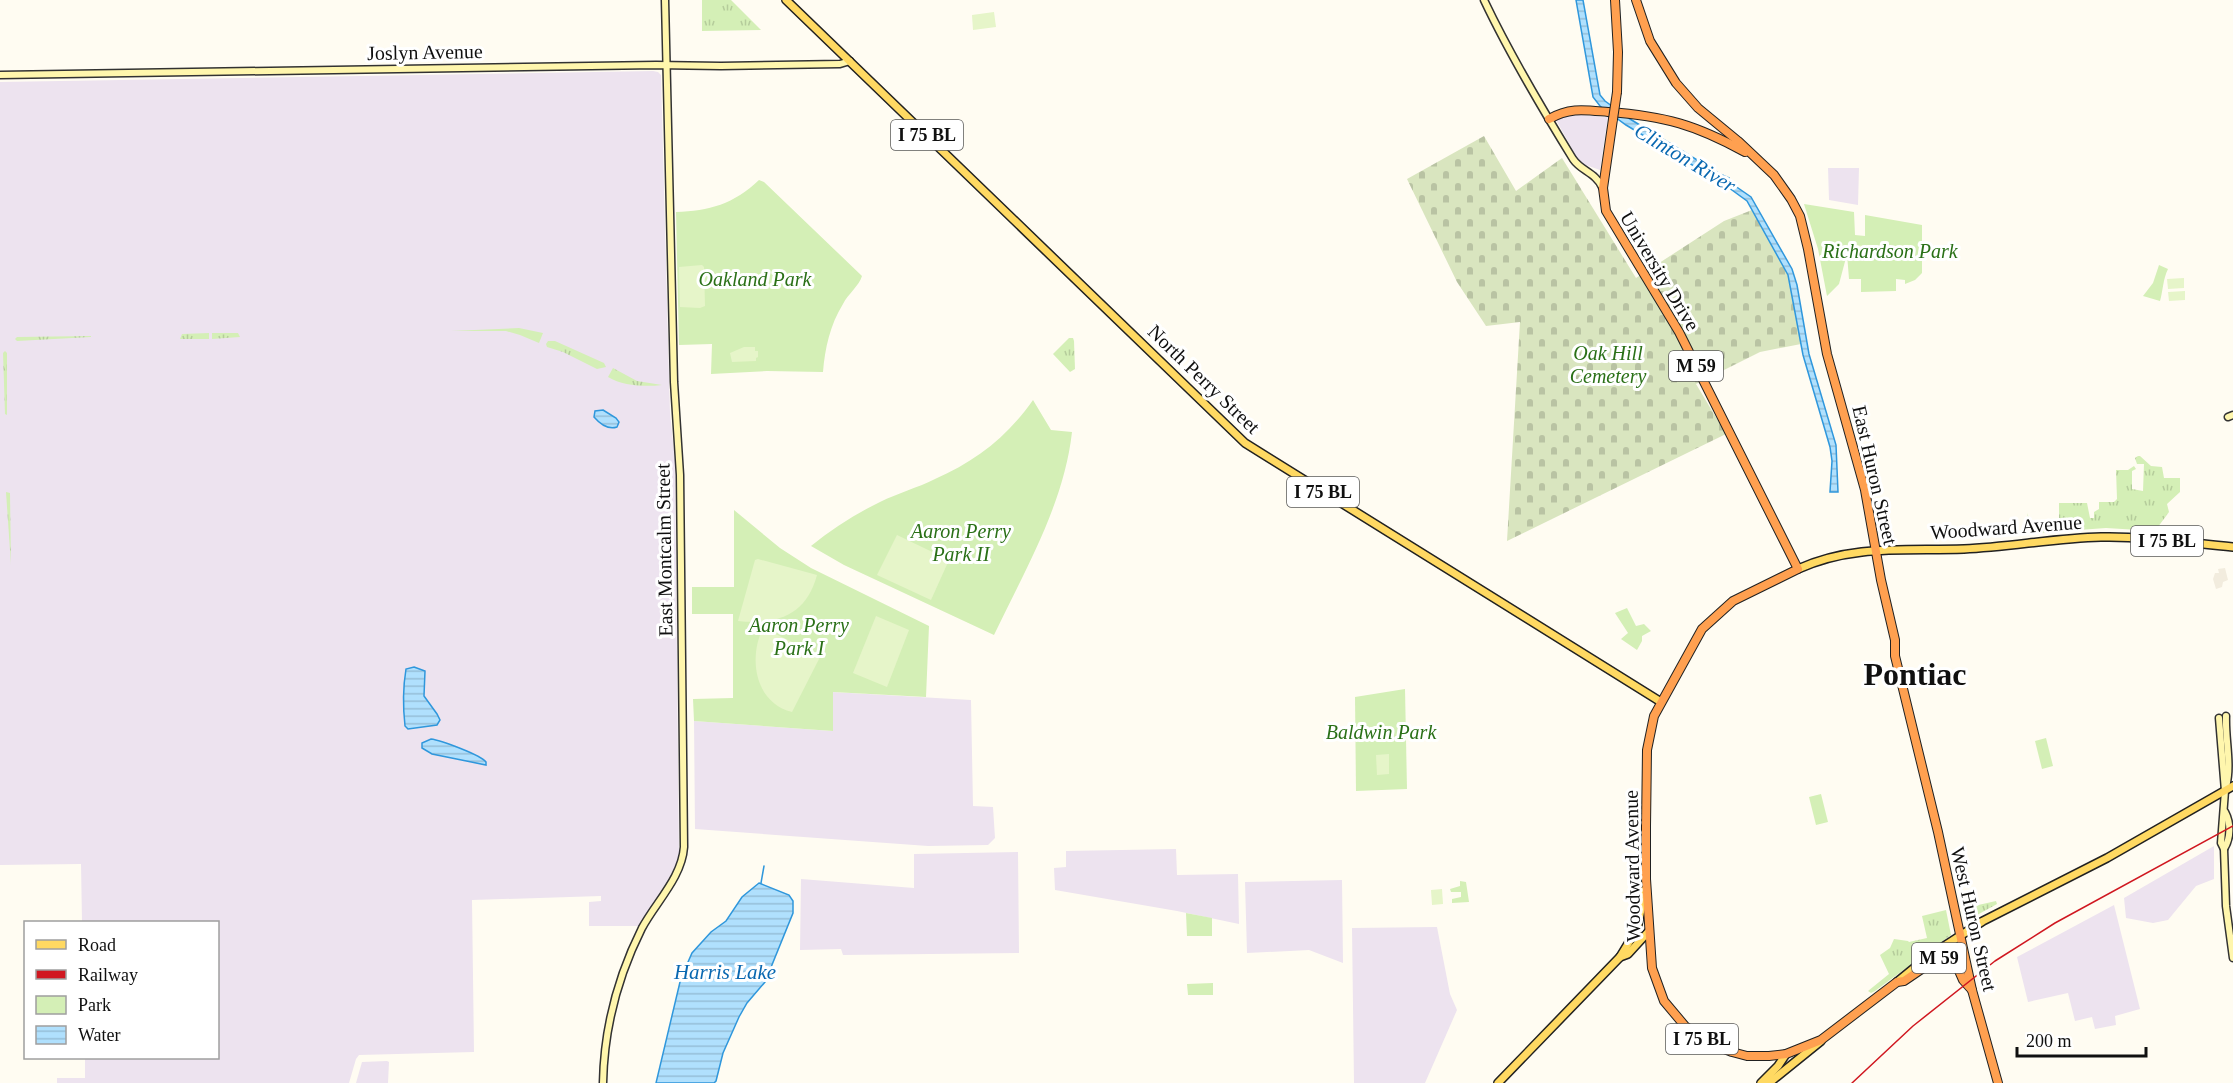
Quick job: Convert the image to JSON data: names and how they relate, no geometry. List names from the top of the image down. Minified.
{"streets":{"highway":["I 75 BL","University Drive","M 59","East Huron Street","Woodward Avenue","West Huron Street"],"main road":["Joslyn Avenue","North Perry Street","East Montcalm Street"]},"crossings":[["Joslyn Avenue","North Perry Street"],["Joslyn Avenue","East Montcalm Street"],["University Drive","M 59"],["University Drive","Woodward Avenue"],["M 59","East Huron Street"],["M 59","Woodward Avenue"],["M 59","West Huron Street"],["North Perry Street","Woodward Avenue"],["East Huron Street","Woodward Avenue"],["East Huron Street","West Huron Street"],["Woodward Avenue","West Huron Street"]],"districts":["Pontiac"],"water":["Clinton River","Harris Lake"],"parks":["Richardson Park","Oakland Park","Oak Hill Cemetery","Aaron Perry Park II","Aaron Perry Park I","Baldwin Park"],"legend":["Road","Railway","Park","Water"],"scale_bar":"200 m"}
